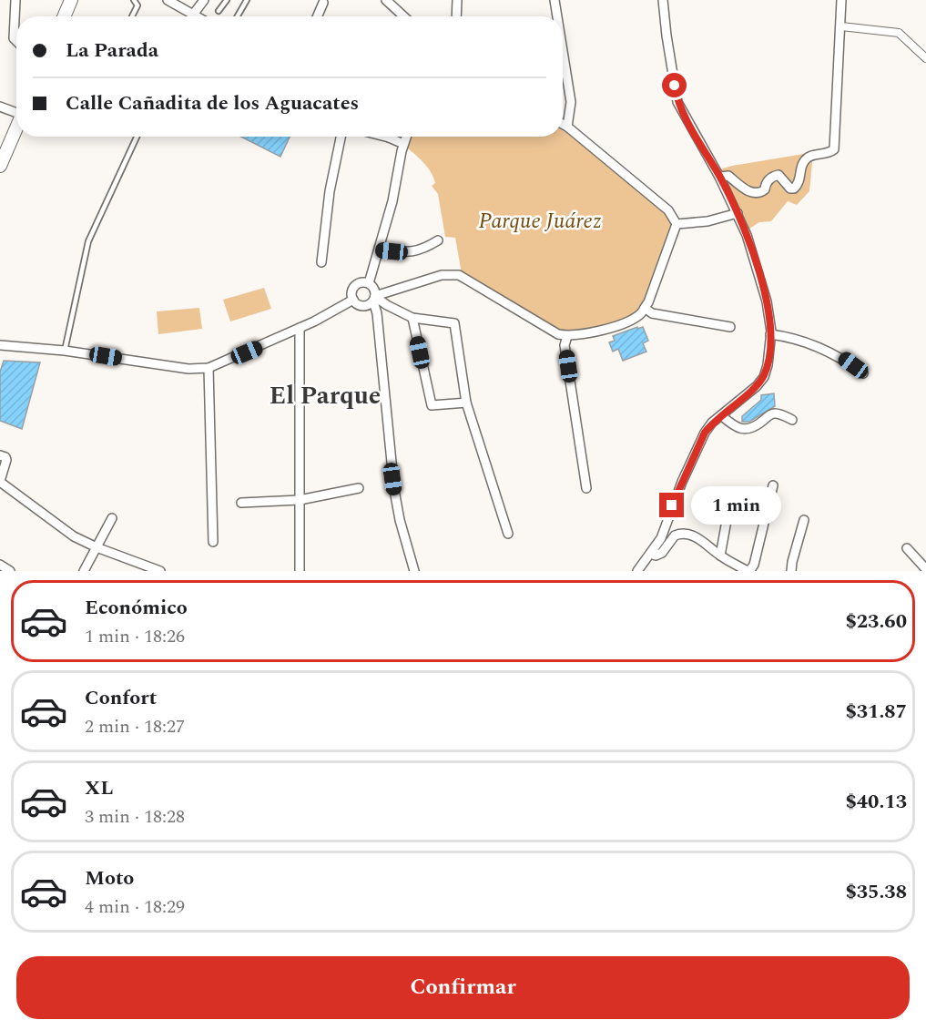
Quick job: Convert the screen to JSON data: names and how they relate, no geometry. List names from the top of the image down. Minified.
{"districts":["El Parque"],"parks":["Parque Juárez"],"page":{"banner":["La Parada","Calle Cañadita de los Aguacates"],"bubble":"1 min","list":[{"name":"Económico","note":"1 min · 18:26","value":"$23.60"},{"name":"Confort","note":"2 min · 18:27","value":"$31.87"},{"name":"XL","note":"3 min · 18:28","value":"$40.13"},{"name":"Moto","note":"4 min · 18:29","value":"$35.38"}],"buttons":"Confirmar"}}
